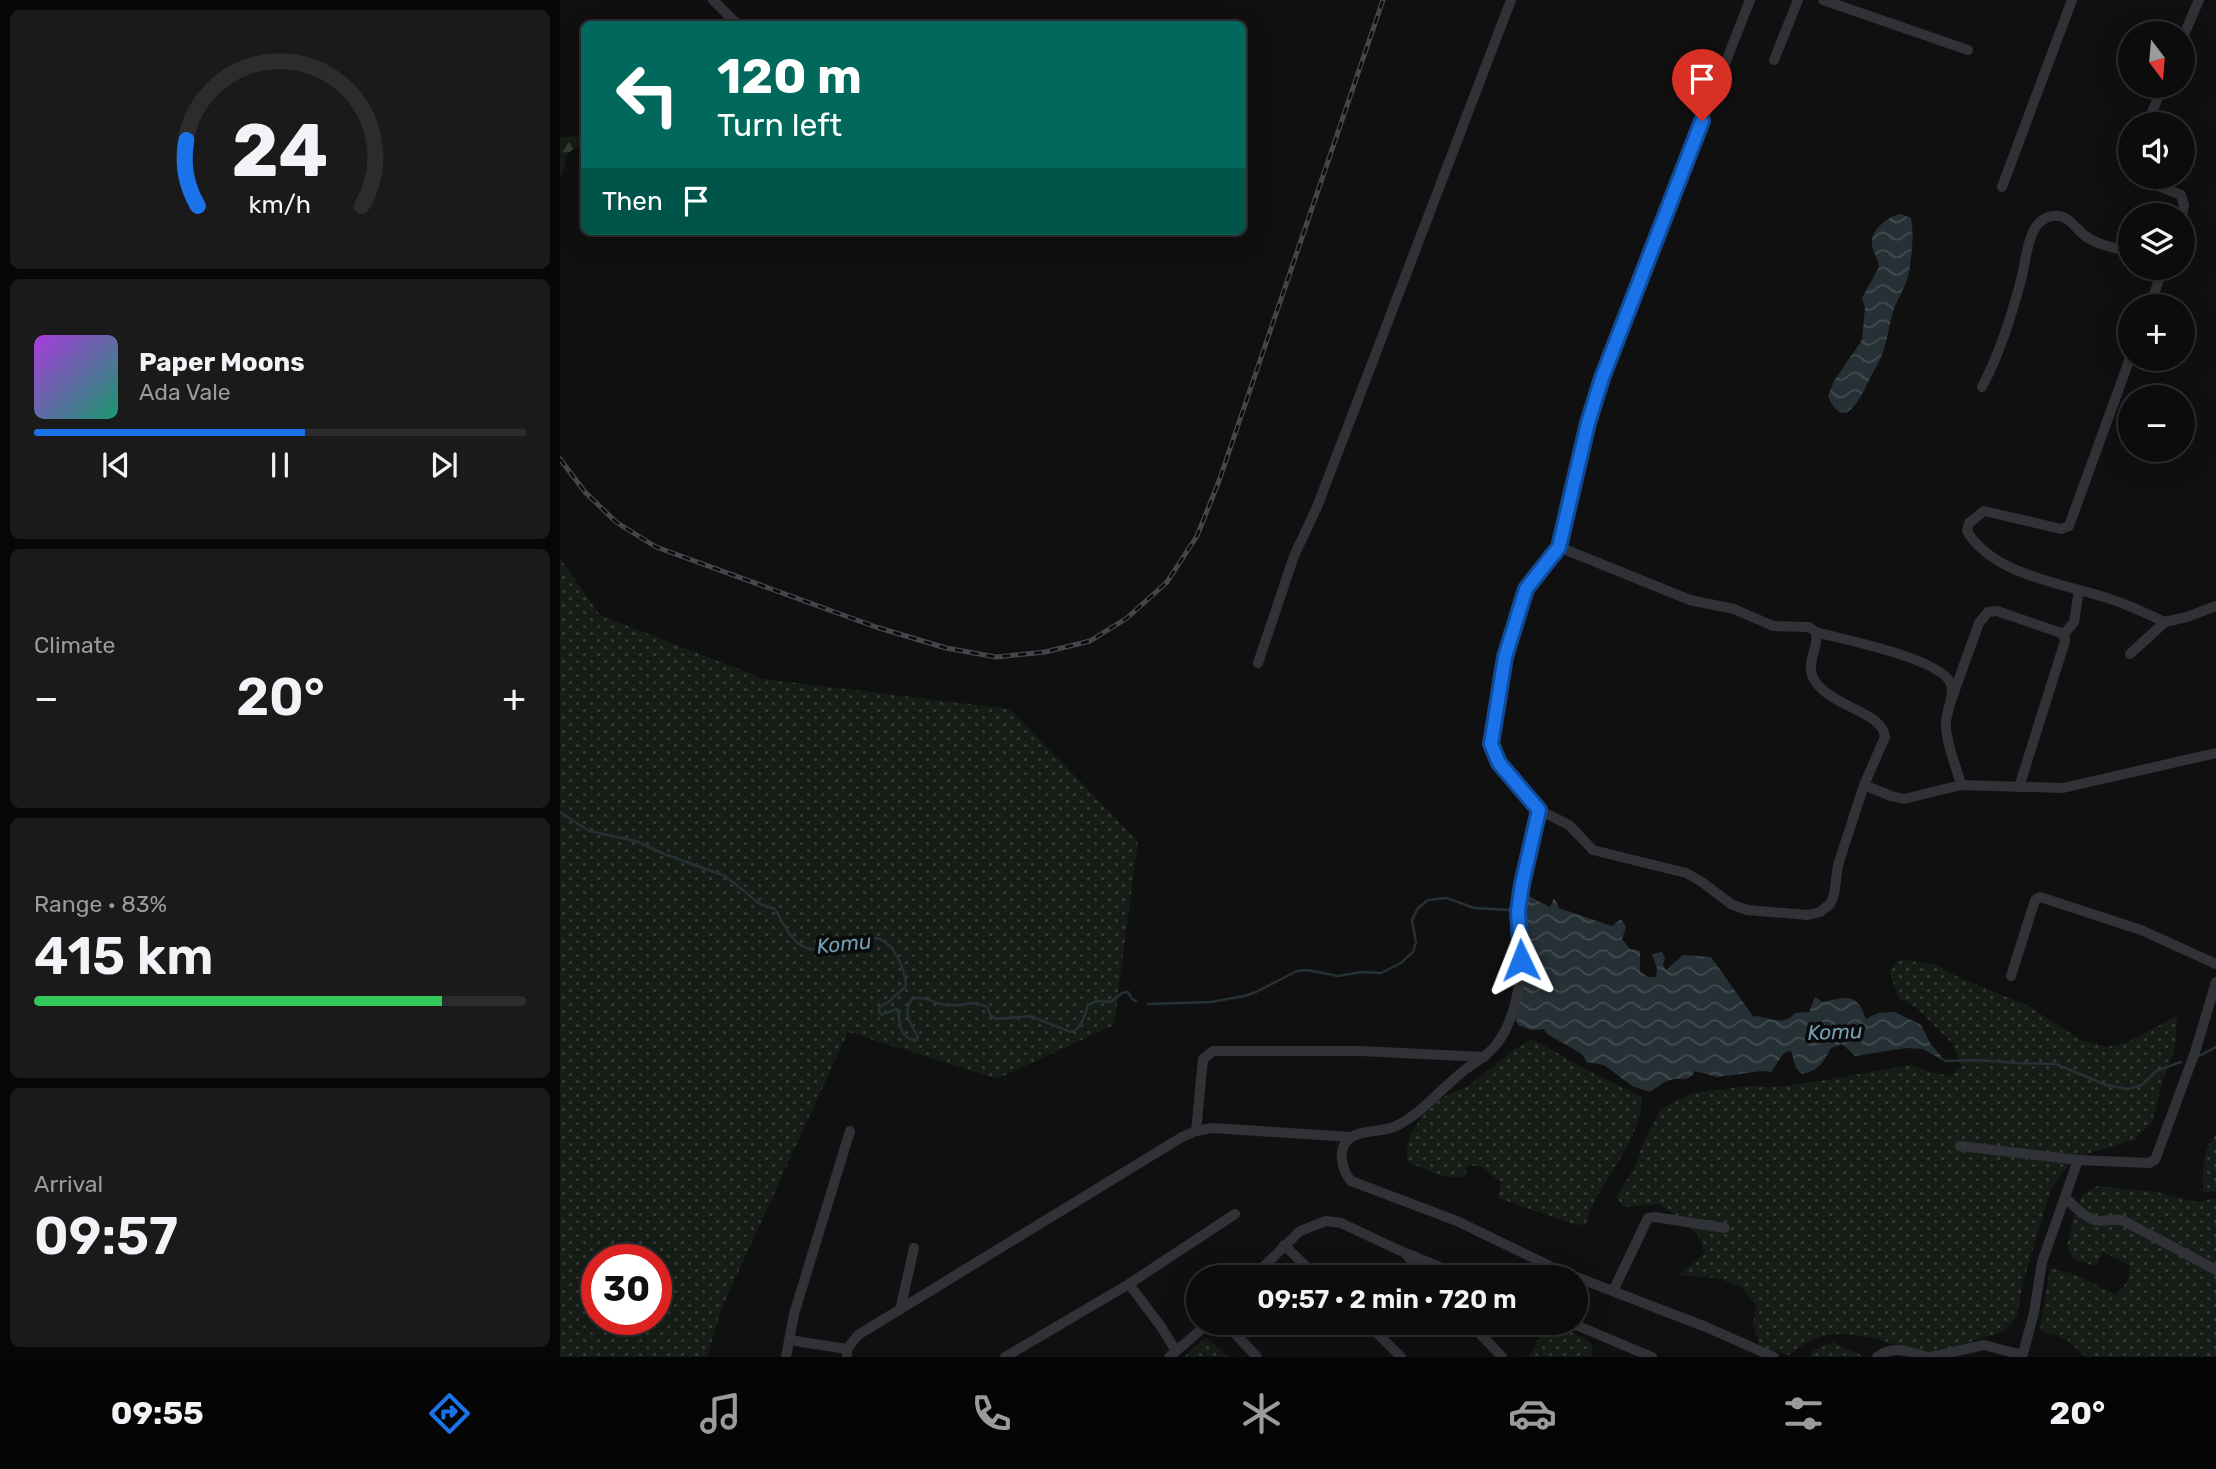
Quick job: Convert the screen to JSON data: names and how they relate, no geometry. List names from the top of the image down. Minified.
{"water":["Komu"],"north":"bottom","page":{"map_buttons":["+","−"],"turn":["120 m","Turn left"],"then":"Then","song":["Paper Moons","Ada Vale"],"tile":["Climate",["Range · 83%","415 km"],["Arrival","09:57"]],"heat":["−","20°","+"],"limit":"30","trip":"09:57 · 2 min · 720 m","tabs":["09:55","20°"],"gauge":["24","km/h"]}}
